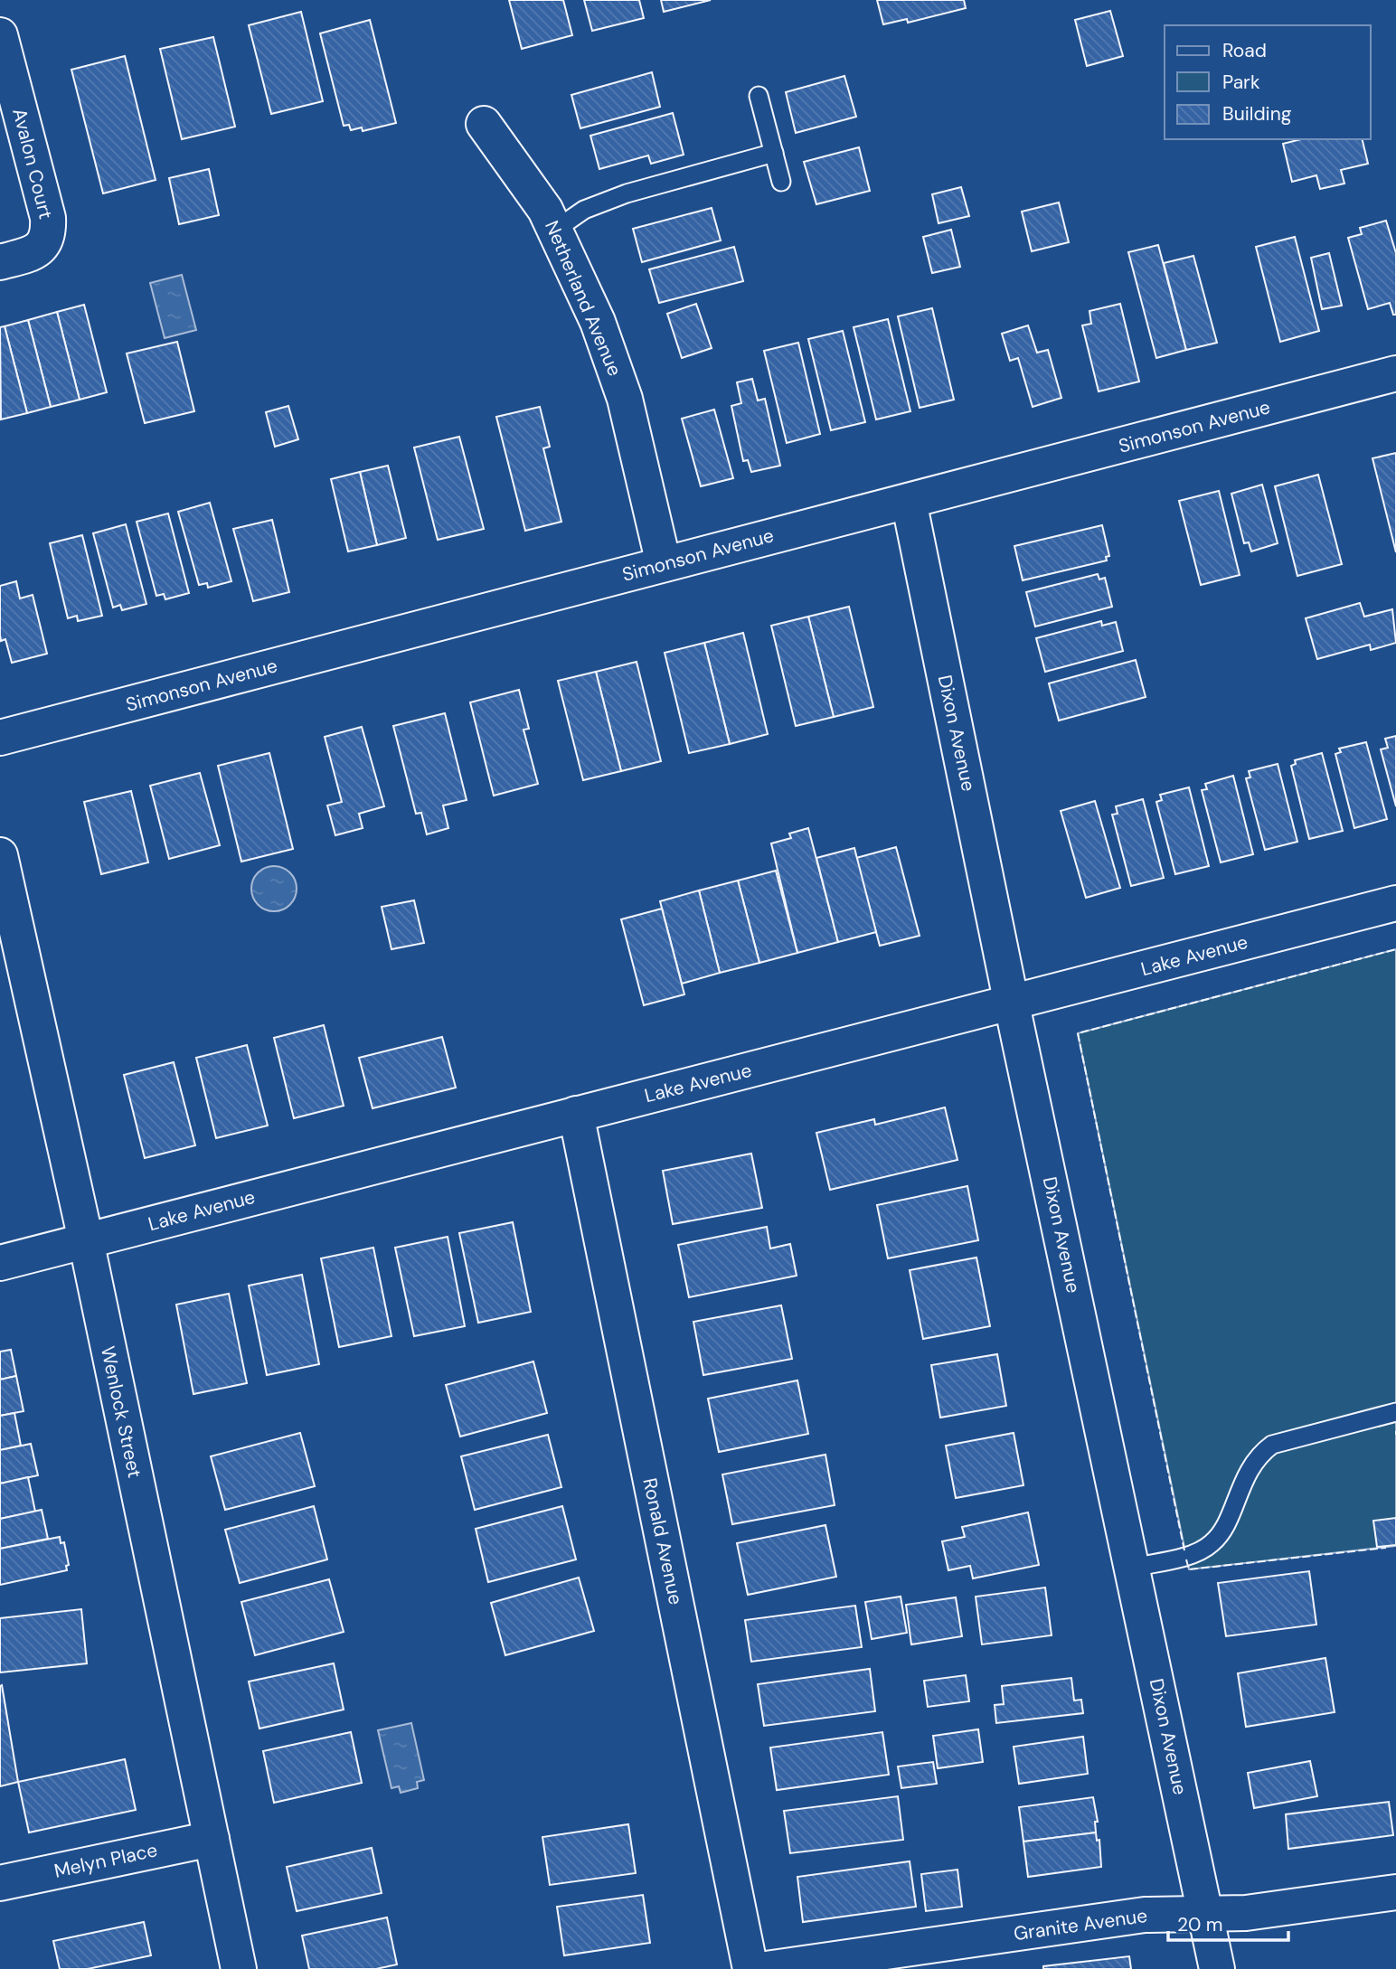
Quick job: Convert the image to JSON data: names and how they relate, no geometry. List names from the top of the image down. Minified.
{"streets":{"street":["Avalon Court","Netherland Avenue","Simonson Avenue","Dixon Avenue","Lake Avenue","Wenlock Street","Ronald Avenue","Melyn Place","Granite Avenue"]},"crossings":[["Netherland Avenue","Simonson Avenue"],["Simonson Avenue","Dixon Avenue"],["Dixon Avenue","Lake Avenue"],["Dixon Avenue","Granite Avenue"],["Lake Avenue","Wenlock Street"],["Lake Avenue","Ronald Avenue"],["Wenlock Street","Melyn Place"]],"legend":["Road","Park","Building"],"scale_bar":"20 m"}
